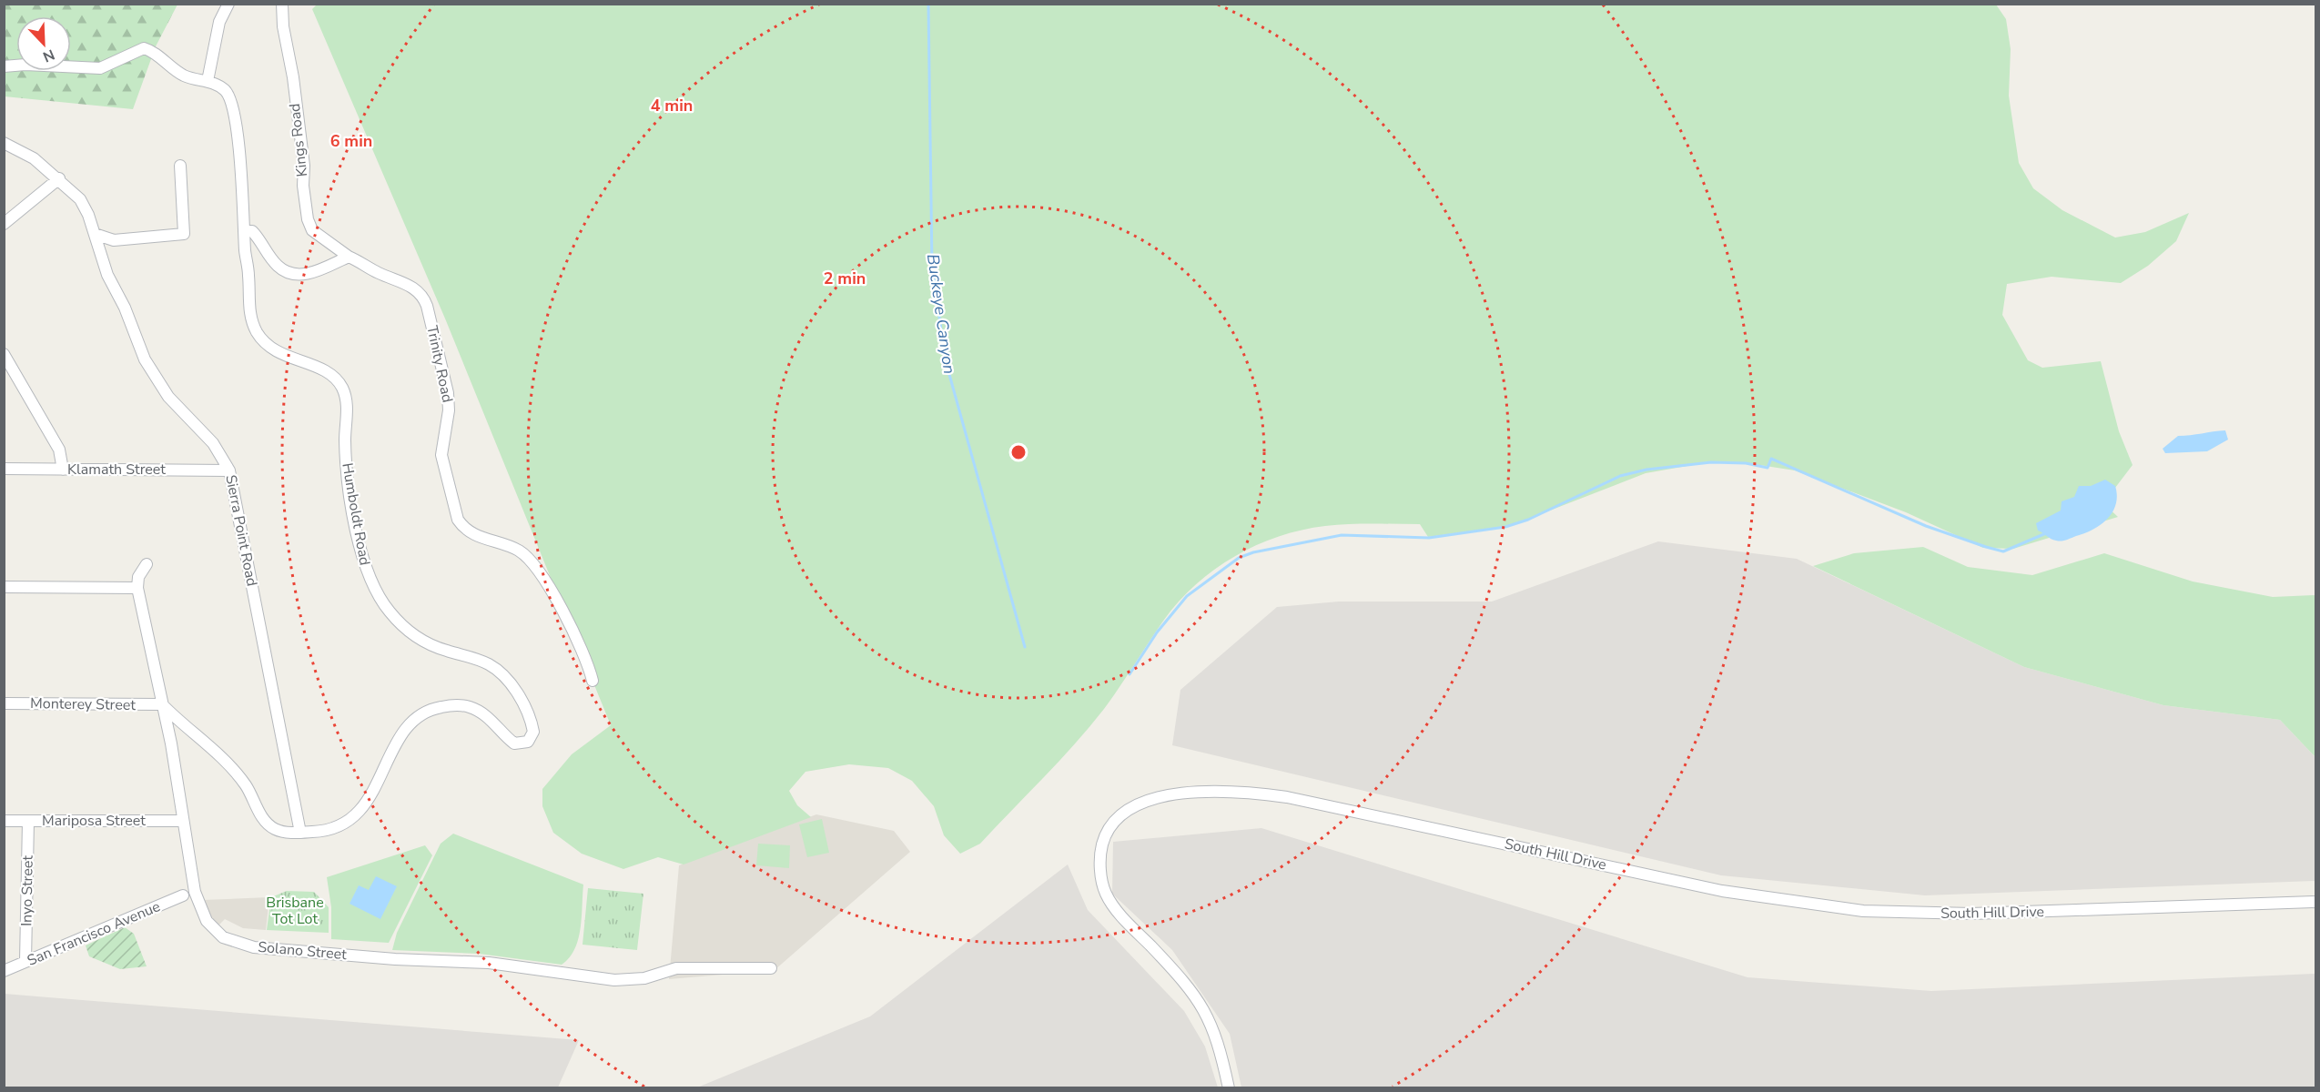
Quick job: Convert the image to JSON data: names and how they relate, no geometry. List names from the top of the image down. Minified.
{"streets":{"street":["Kings Road","Trinity Road","Klamath Street","Humboldt Road","Sierra Point Road","Monterey Street","Mariposa Street","South Hill Drive","Inyo Street","San Francisco Avenue","Solano Street"]},"crossings":[["Kings Road","Trinity Road"],["Klamath Street","Sierra Point Road"],["Humboldt Road","Sierra Point Road"],["Humboldt Road","Monterey Street"],["Humboldt Road","Solano Street"],["Monterey Street","Solano Street"],["Mariposa Street","Inyo Street"],["Mariposa Street","Solano Street"],["Inyo Street","San Francisco Avenue"]],"water":["Buckeye Canyon"],"parks":["Brisbane Tot Lot"],"north":"bottom right","rings":["4 min","6 min","2 min"]}
